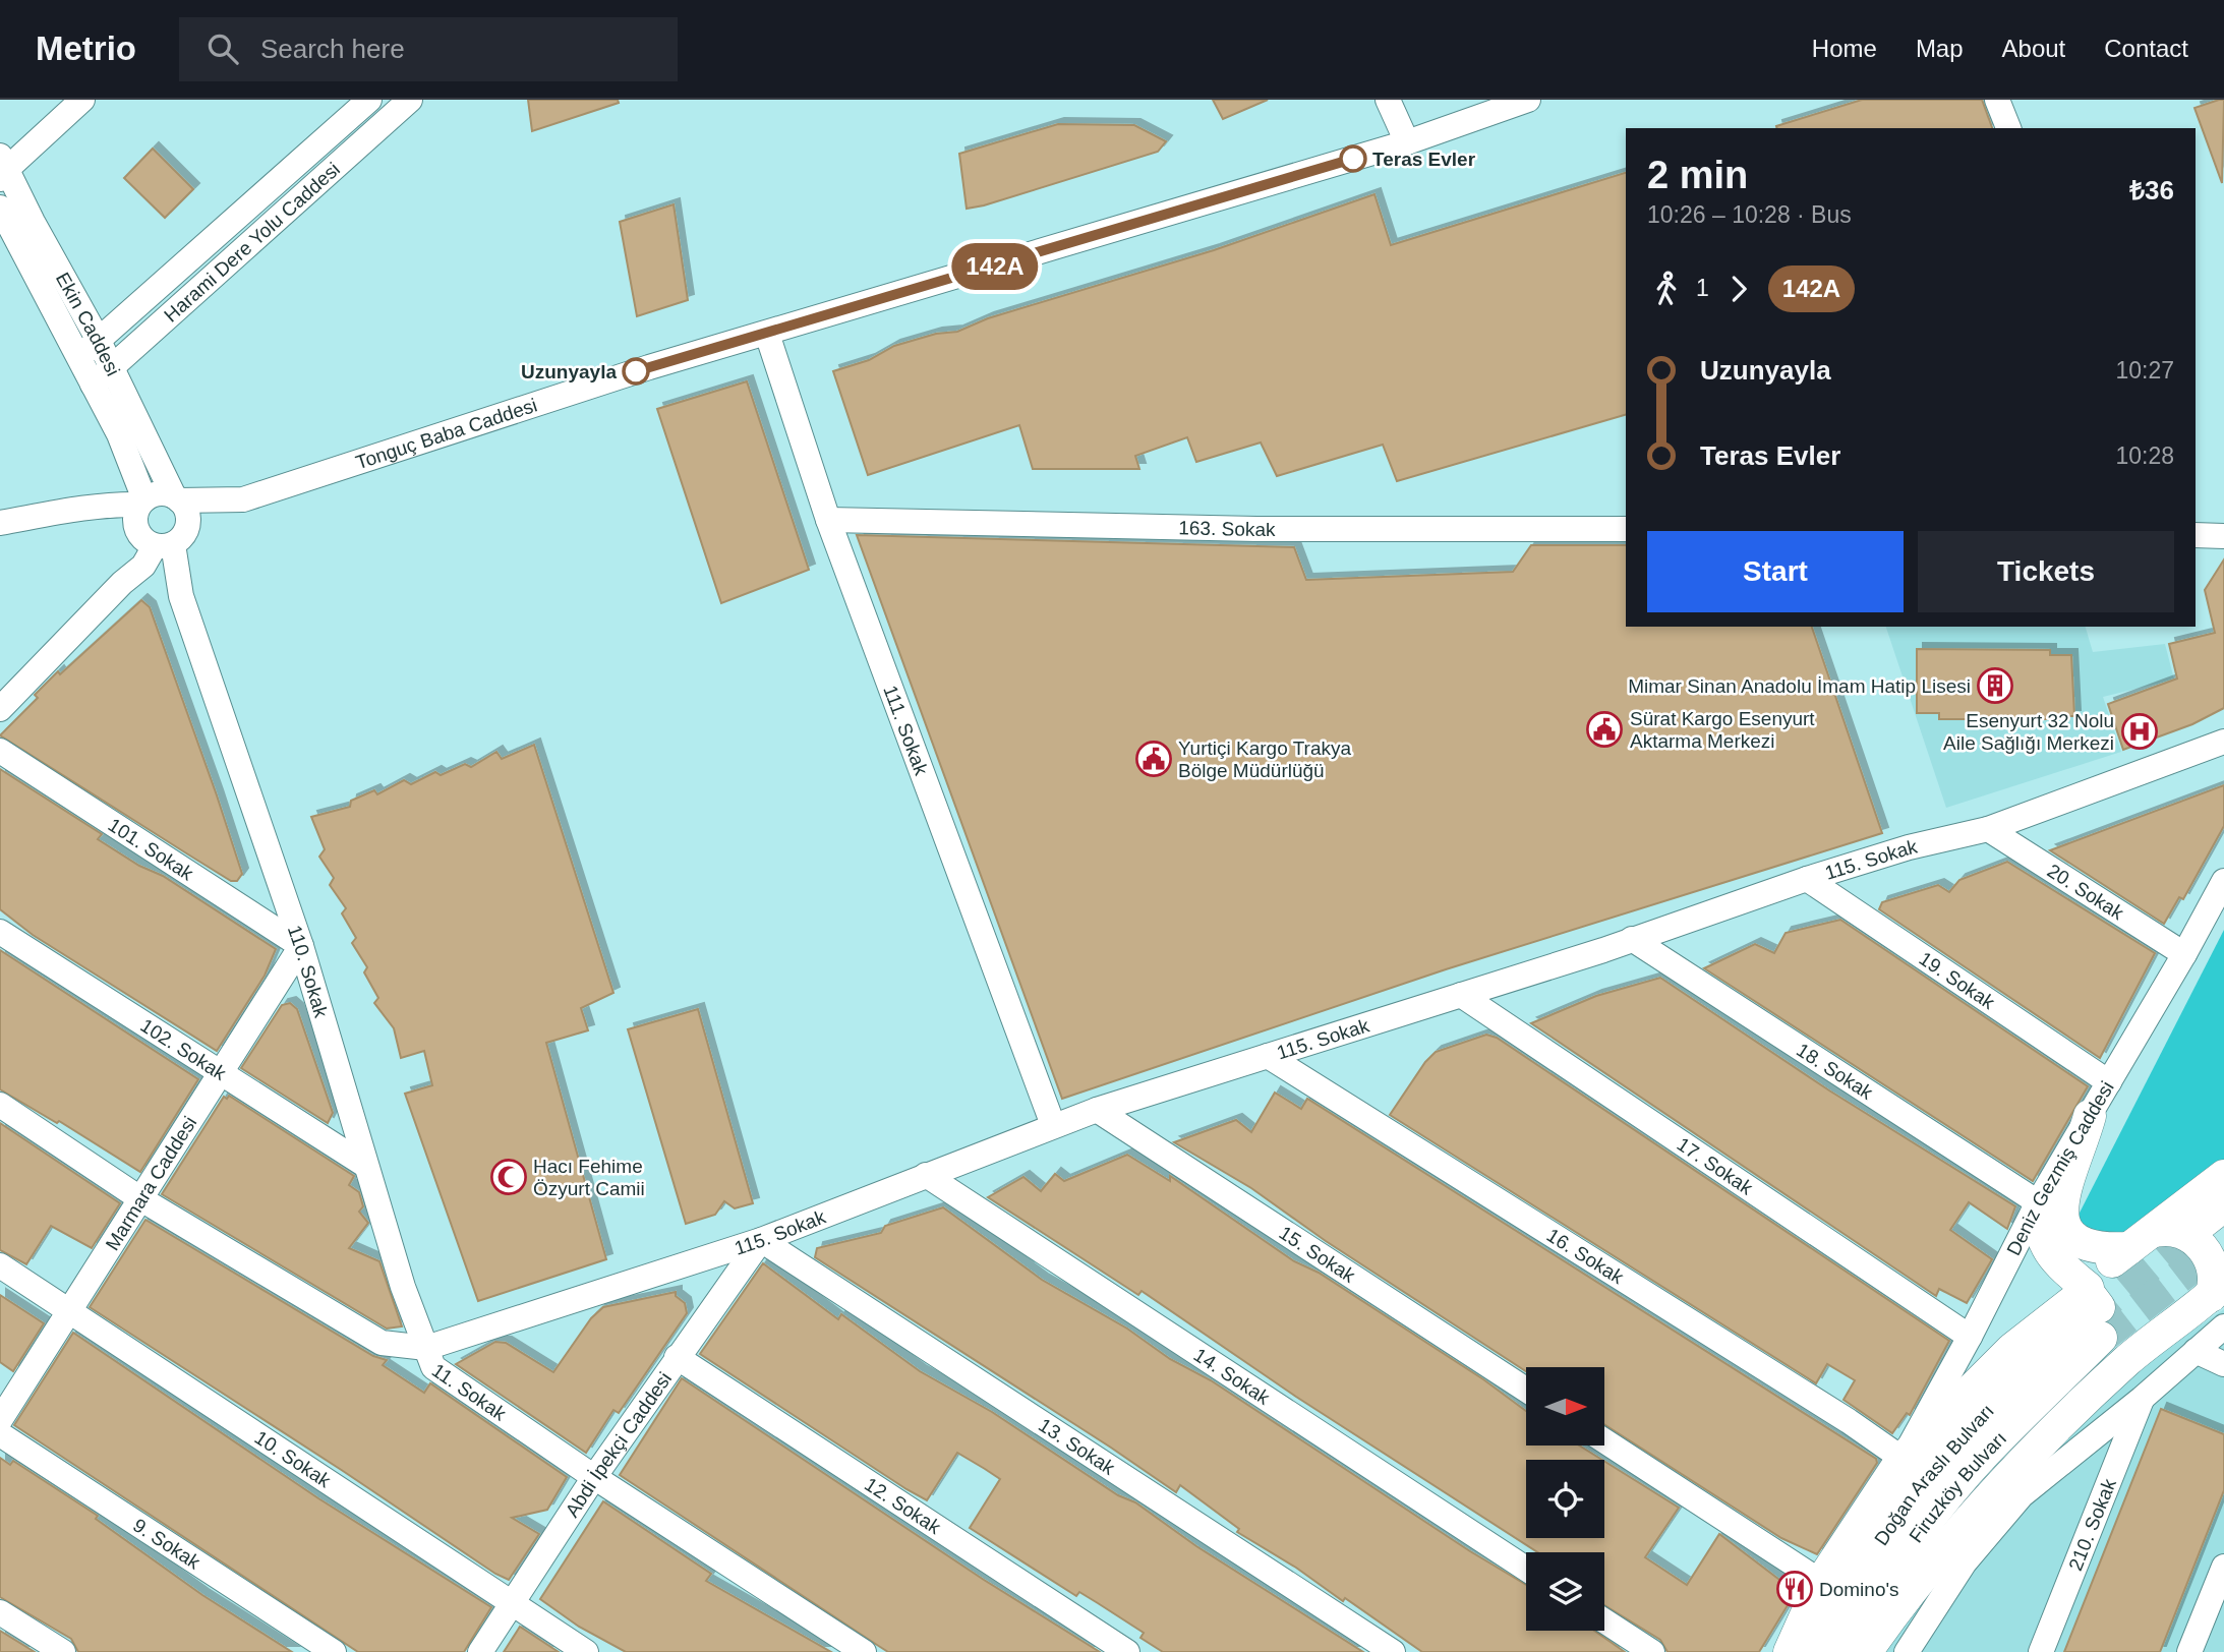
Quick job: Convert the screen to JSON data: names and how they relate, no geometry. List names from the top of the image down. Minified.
{"streets":{"main road":["Doğan Araslı Bulvarı","Firuzköy Bulvarı"],"street":["Harami Dere Yolu Caddesi","Ekin Caddesi","Tonguç Baba Caddesi","163. Sokak","111. Sokak","101. Sokak","115. Sokak","20. Sokak","110. Sokak","19. Sokak","102. Sokak","18. Sokak","17. Sokak","Deniz Gezmiş Caddesi","Marmara Caddesi","15. Sokak","16. Sokak","14. Sokak","11. Sokak","Abdi İpekçi Caddesi","13. Sokak","10. Sokak","12. Sokak","210. Sokak","9. Sokak"]},"crossings":[["Harami Dere Yolu Caddesi","Ekin Caddesi"],["Ekin Caddesi","Tonguç Baba Caddesi"],["Ekin Caddesi","110. Sokak"],["Tonguç Baba Caddesi","111. Sokak"],["Tonguç Baba Caddesi","110. Sokak"],["163. Sokak","111. Sokak"],["111. Sokak","115. Sokak"],["101. Sokak","110. Sokak"],["101. Sokak","Marmara Caddesi"],["115. Sokak","20. Sokak"],["115. Sokak","110. Sokak"],["115. Sokak","19. Sokak"],["115. Sokak","18. Sokak"],["115. Sokak","17. Sokak"],["115. Sokak","15. Sokak"],["115. Sokak","16. Sokak"],["115. Sokak","14. Sokak"],["115. Sokak","11. Sokak"],["115. Sokak","Abdi İpekçi Caddesi"],["115. Sokak","13. Sokak"],["20. Sokak","Deniz Gezmiş Caddesi"],["110. Sokak","102. Sokak"],["110. Sokak","Marmara Caddesi"],["110. Sokak","11. Sokak"],["19. Sokak","Deniz Gezmiş Caddesi"],["102. Sokak","Marmara Caddesi"],["18. Sokak","Deniz Gezmiş Caddesi"],["17. Sokak","Deniz Gezmiş Caddesi"],["Deniz Gezmiş Caddesi","16. Sokak"],["Marmara Caddesi","11. Sokak"],["Marmara Caddesi","10. Sokak"],["11. Sokak","Abdi İpekçi Caddesi"],["Abdi İpekçi Caddesi","13. Sokak"],["Abdi İpekçi Caddesi","10. Sokak"],["Abdi İpekçi Caddesi","12. Sokak"],["Doğan Araslı Bulvarı","Firuzköy Bulvarı"]],"places":{"other":["Teras Evler","Uzunyayla"],"building":["Mimar Sinan Anadolu İmam Hatip Lisesi"],"public building":["Sürat Kargo Esenyurt Aktarma Merkezi","Yurtiçi Kargo Trakya Bölge Müdürlüğü"],"hospital":["Esenyurt 32 Nolu Aile Sağlığı Merkezi"],"mosque":["Hacı Fehime Özyurt Camii"],"restaurant":["Domino's"]},"lines":["bus line 142A"],"north":"right","page":{"header":"Metrio","search":"Search here","nav":["Home","Map","About","Contact"],"on_map":"142A","heading":["2 min","10:26 – 10:28 · Bus","₺36"],"legs":["1","142A"],"list":[{"name":"Uzunyayla","value":"10:27"},{"name":"Teras Evler","value":"10:28"}],"buttons":["Start","Tickets"]}}
